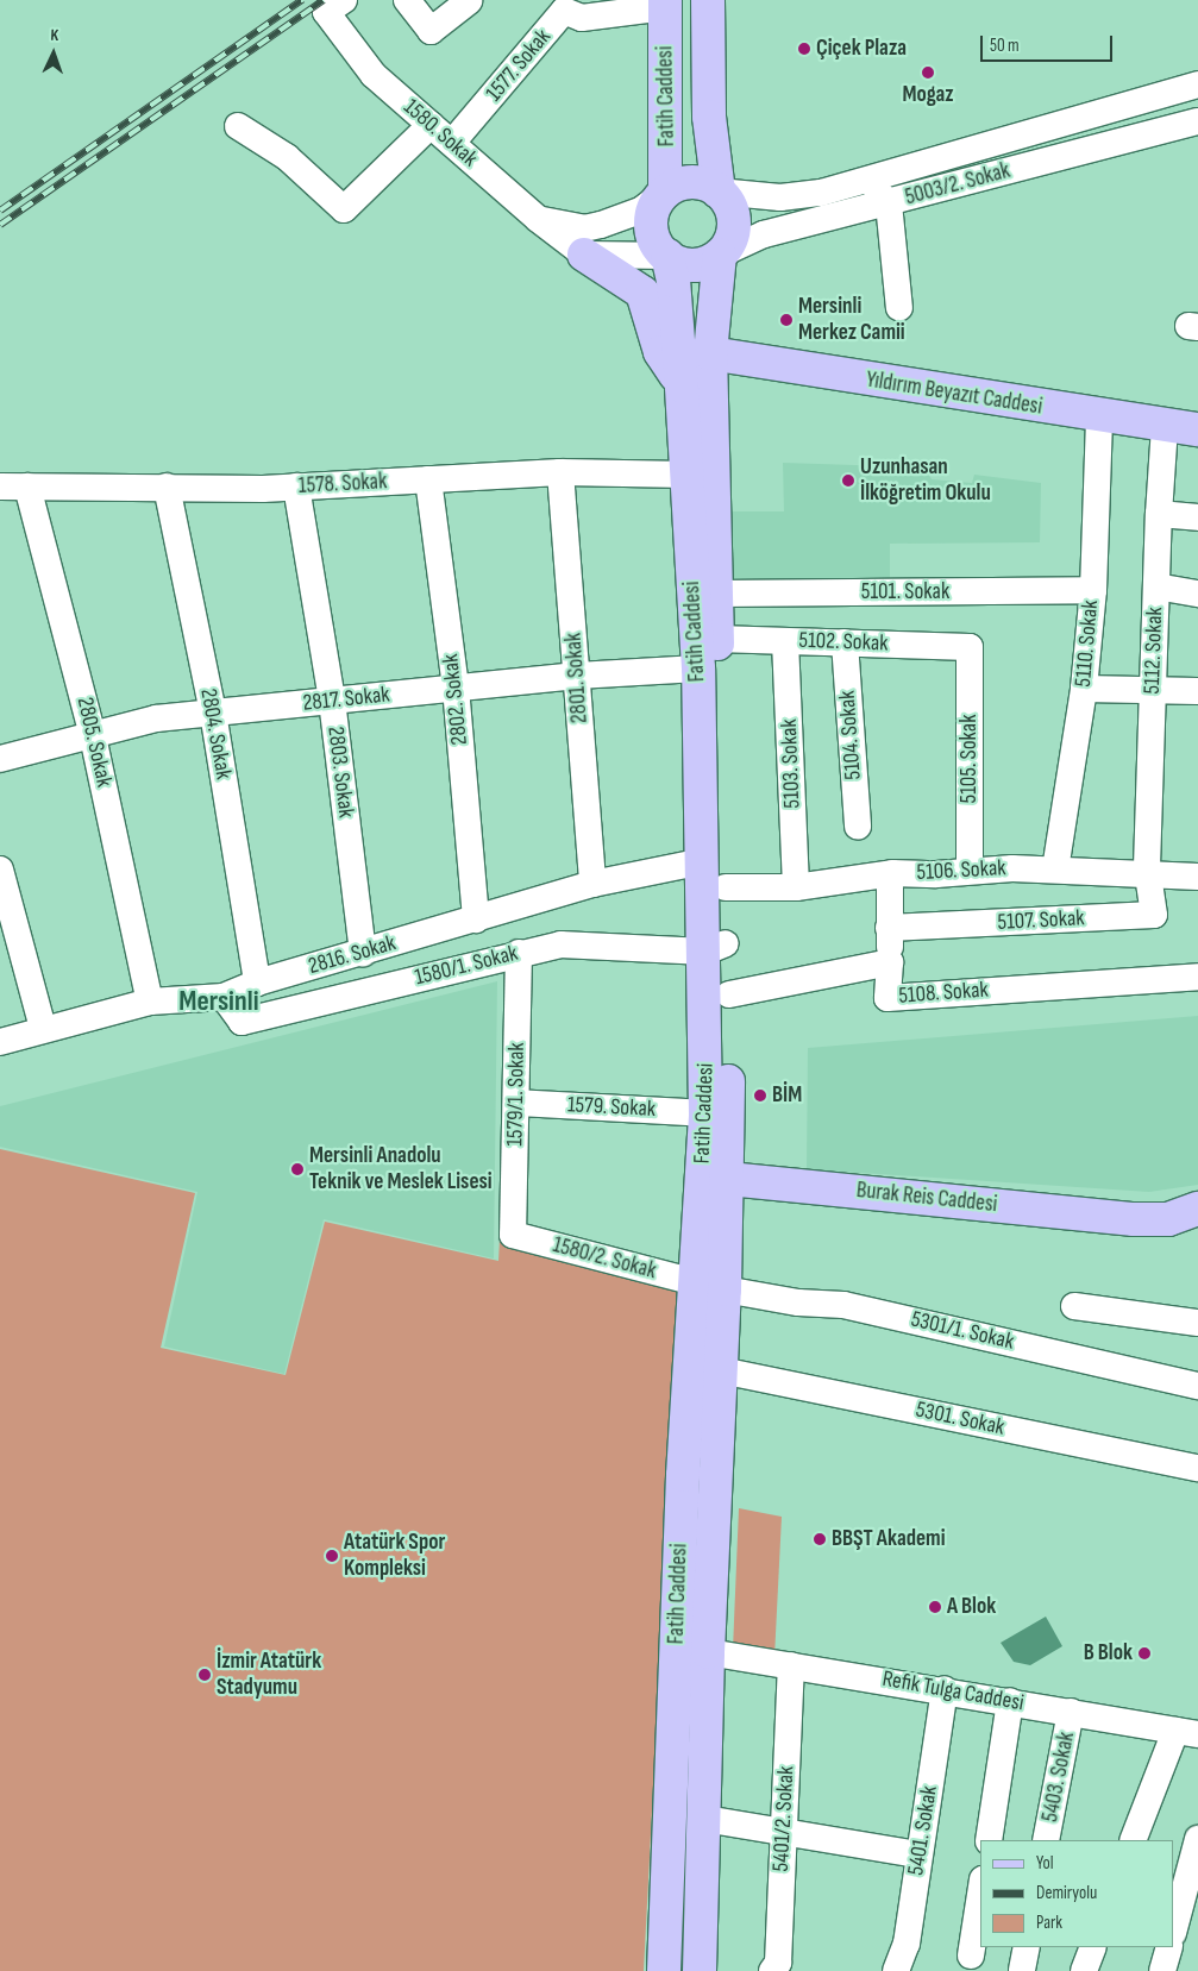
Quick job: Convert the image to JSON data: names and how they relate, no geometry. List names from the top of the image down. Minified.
{"streets":{"main road":["Fatih Caddesi","Yıldırım Beyazıt Caddesi","Burak Reis Caddesi"],"street":["1577. Sokak","1580. Sokak","5003/2. Sokak","1578. Sokak","5101. Sokak","5102. Sokak","5110. Sokak","5112. Sokak","2801. Sokak","2817. Sokak","2802. Sokak","2804. Sokak","5104. Sokak","2805. Sokak","5105. Sokak","5103. Sokak","2803. Sokak","5106. Sokak","5107. Sokak","2816. Sokak","1580/1. Sokak","5108. Sokak","1579/1. Sokak","1579. Sokak","1580/2. Sokak","5301/1. Sokak","5301. Sokak","Refik Tulga Caddesi","5403. Sokak","5401/2. Sokak","5401. Sokak"]},"crossings":[["1577. Sokak","Fatih Caddesi"],["1577. Sokak","1580. Sokak"],["Fatih Caddesi","5003/2. Sokak"],["Fatih Caddesi","Yıldırım Beyazıt Caddesi"],["Fatih Caddesi","1578. Sokak"],["Fatih Caddesi","5101. Sokak"],["Fatih Caddesi","5102. Sokak"],["Fatih Caddesi","2817. Sokak"],["Fatih Caddesi","5106. Sokak"],["Fatih Caddesi","2816. Sokak"],["Fatih Caddesi","1580/1. Sokak"],["Fatih Caddesi","1579. Sokak"],["Fatih Caddesi","1580/2. Sokak"],["Fatih Caddesi","5301/1. Sokak"],["Yıldırım Beyazıt Caddesi","5110. Sokak"],["Yıldırım Beyazıt Caddesi","5112. Sokak"],["1578. Sokak","2801. Sokak"],["1578. Sokak","2802. Sokak"],["1578. Sokak","2804. Sokak"],["1578. Sokak","2805. Sokak"],["1578. Sokak","2803. Sokak"],["5101. Sokak","5110. Sokak"],["5102. Sokak","5104. Sokak"],["5102. Sokak","5105. Sokak"],["5102. Sokak","5103. Sokak"],["5110. Sokak","5106. Sokak"],["5112. Sokak","5106. Sokak"],["5112. Sokak","5107. Sokak"],["2801. Sokak","2817. Sokak"],["2801. Sokak","2816. Sokak"],["2817. Sokak","2802. Sokak"],["2817. Sokak","2804. Sokak"],["2817. Sokak","2805. Sokak"],["2817. Sokak","2803. Sokak"],["2802. Sokak","2816. Sokak"],["2804. Sokak","2816. Sokak"],["2805. Sokak","2816. Sokak"],["5105. Sokak","5106. Sokak"],["5103. Sokak","5106. Sokak"],["2803. Sokak","2816. Sokak"],["5106. Sokak","5107. Sokak"],["2816. Sokak","1580/1. Sokak"],["1580/1. Sokak","1579/1. Sokak"],["1579/1. Sokak","1579. Sokak"],["1579/1. Sokak","1580/2. Sokak"],["1580/2. Sokak","5301/1. Sokak"],["Refik Tulga Caddesi","5403. Sokak"],["Refik Tulga Caddesi","5401/2. Sokak"],["Refik Tulga Caddesi","5401. Sokak"]],"districts":["Mersinli"],"places":["Çiçek Plaza","Mogaz","Mersinli Merkez Camii","Uzunhasan İlköğretim Okulu","BİM","Mersinli Anadolu Teknik ve Meslek Lisesi","BBŞT Akademi","Atatürk Spor Kompleksi","A Blok","B Blok","İzmir Atatürk Stadyumu"],"legend":["Yol","Demiryolu","Park"],"scale_bar":"50 m","north":"top"}
